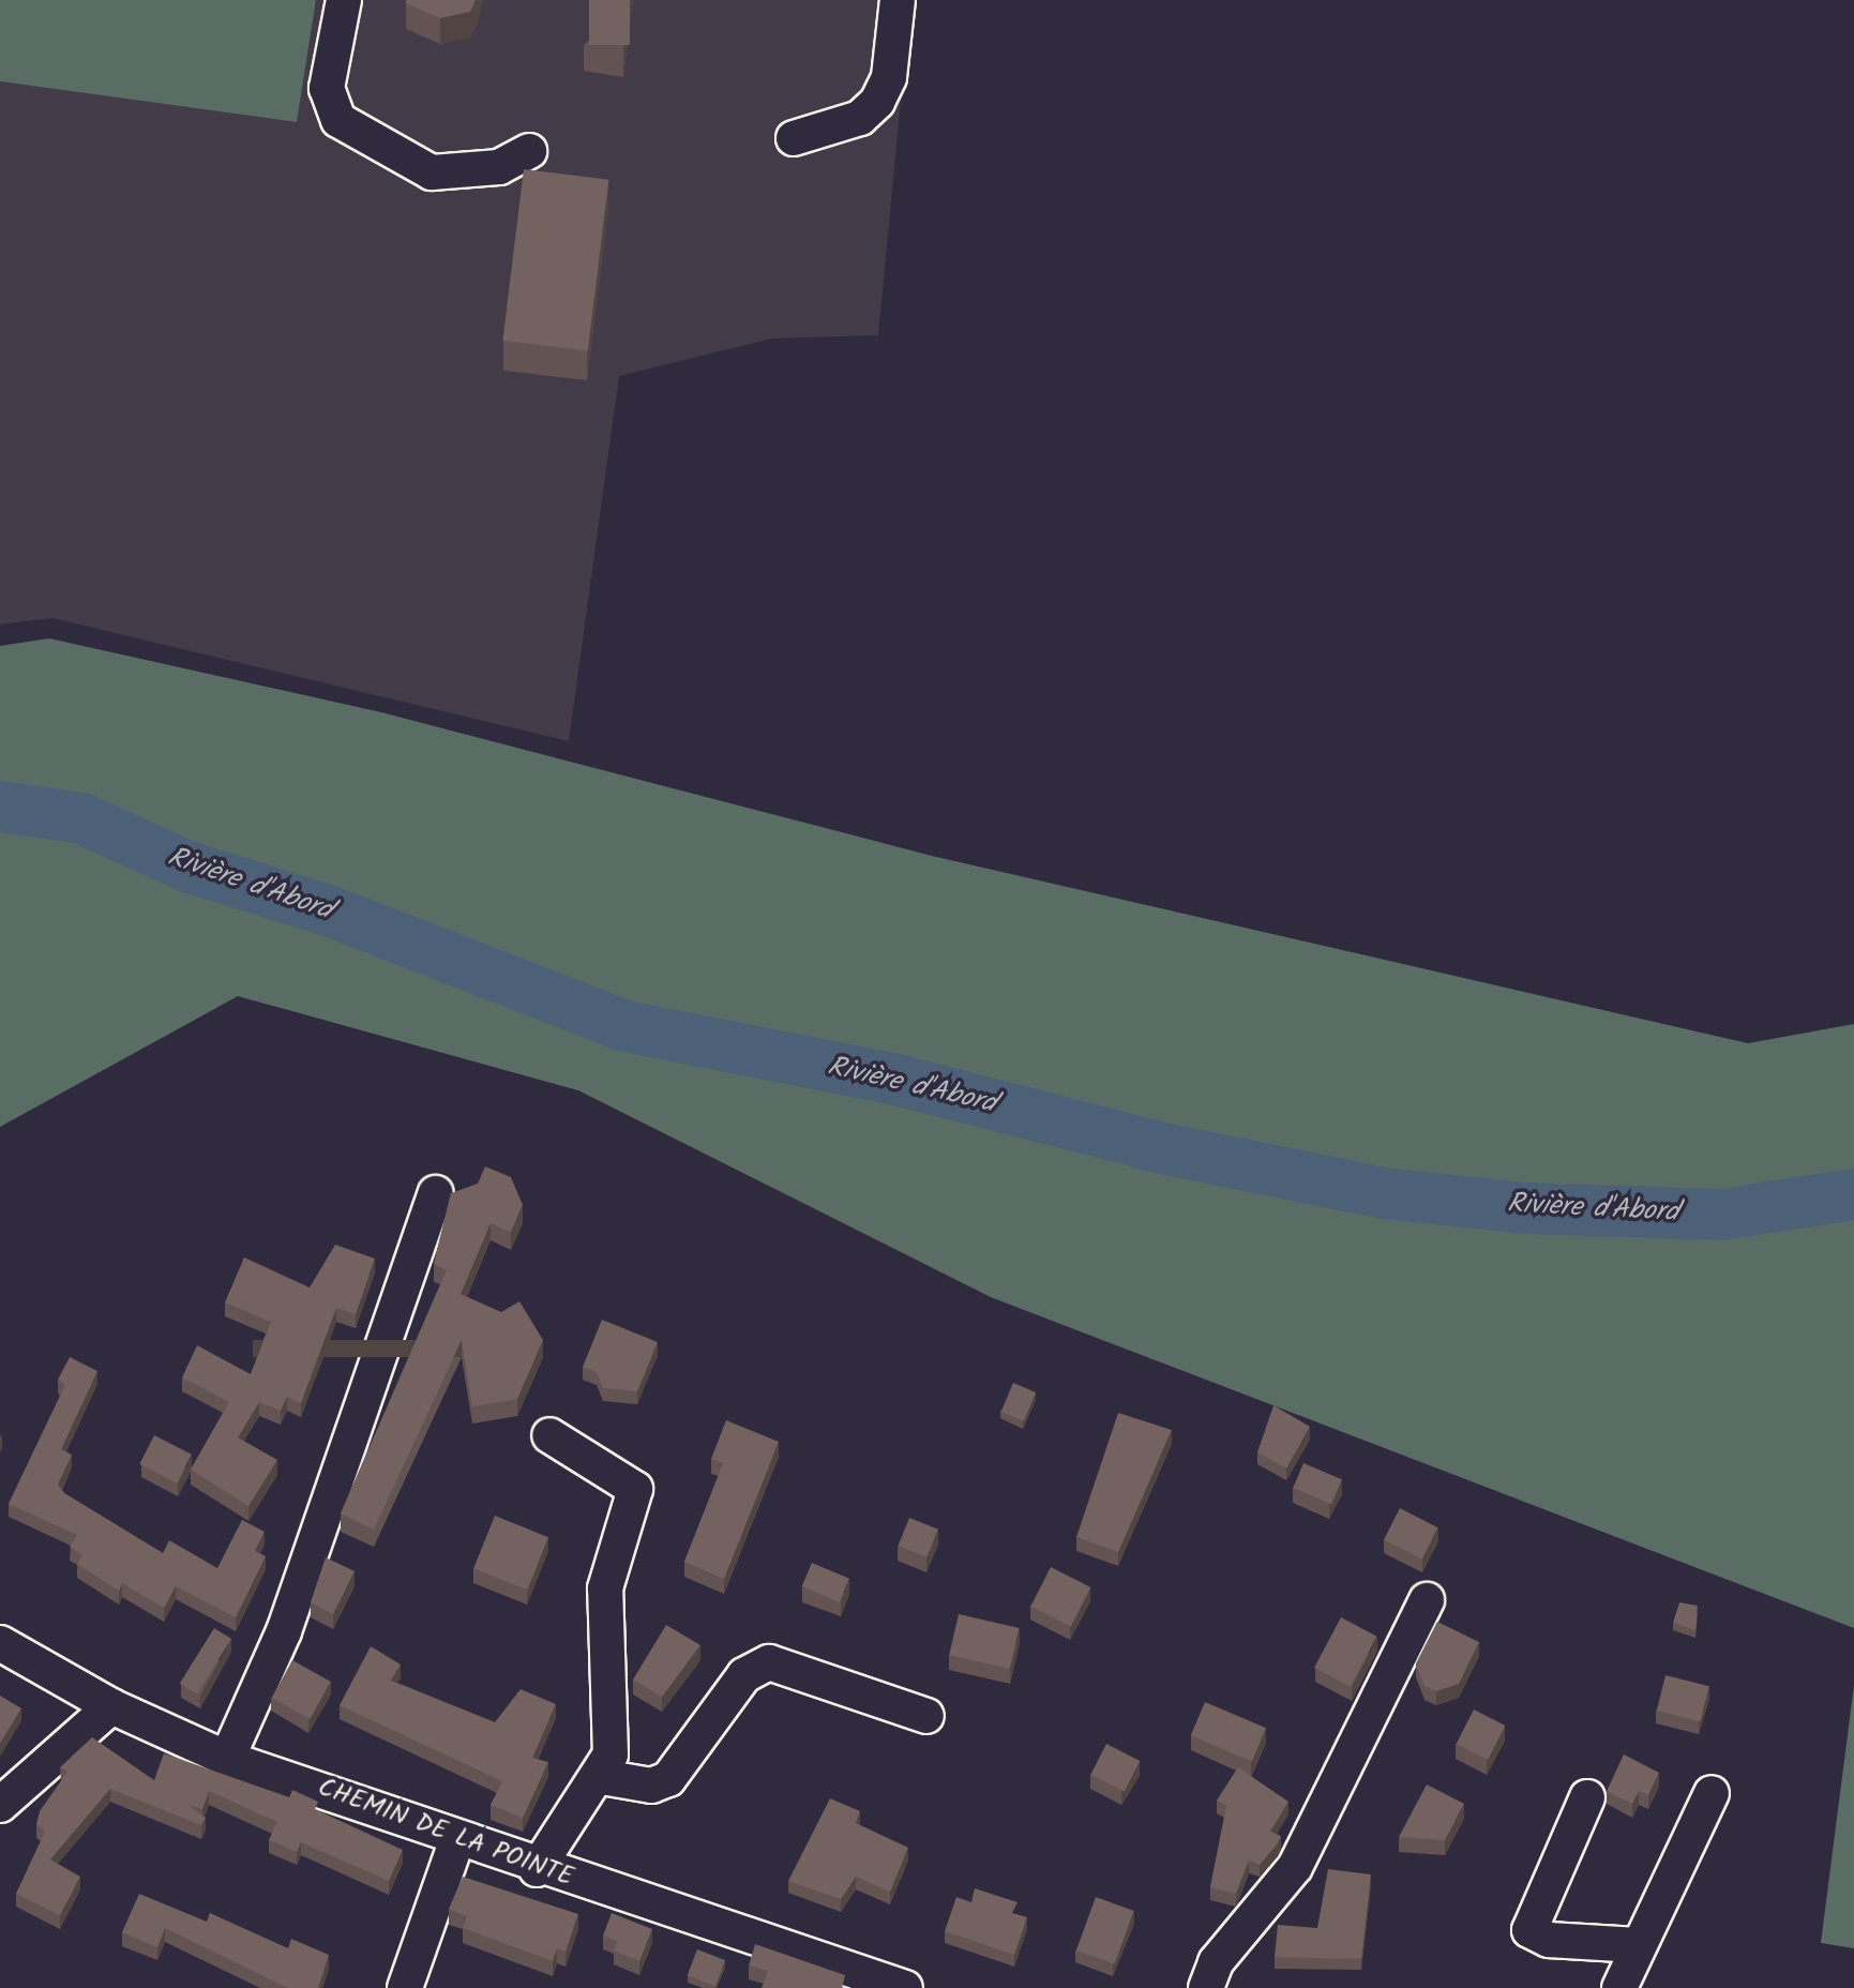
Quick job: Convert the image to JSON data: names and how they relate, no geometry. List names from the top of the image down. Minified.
{"streets":{"street":["CHEMIN DE LA POINTE"]},"water":["Rivière d'Abord"]}
